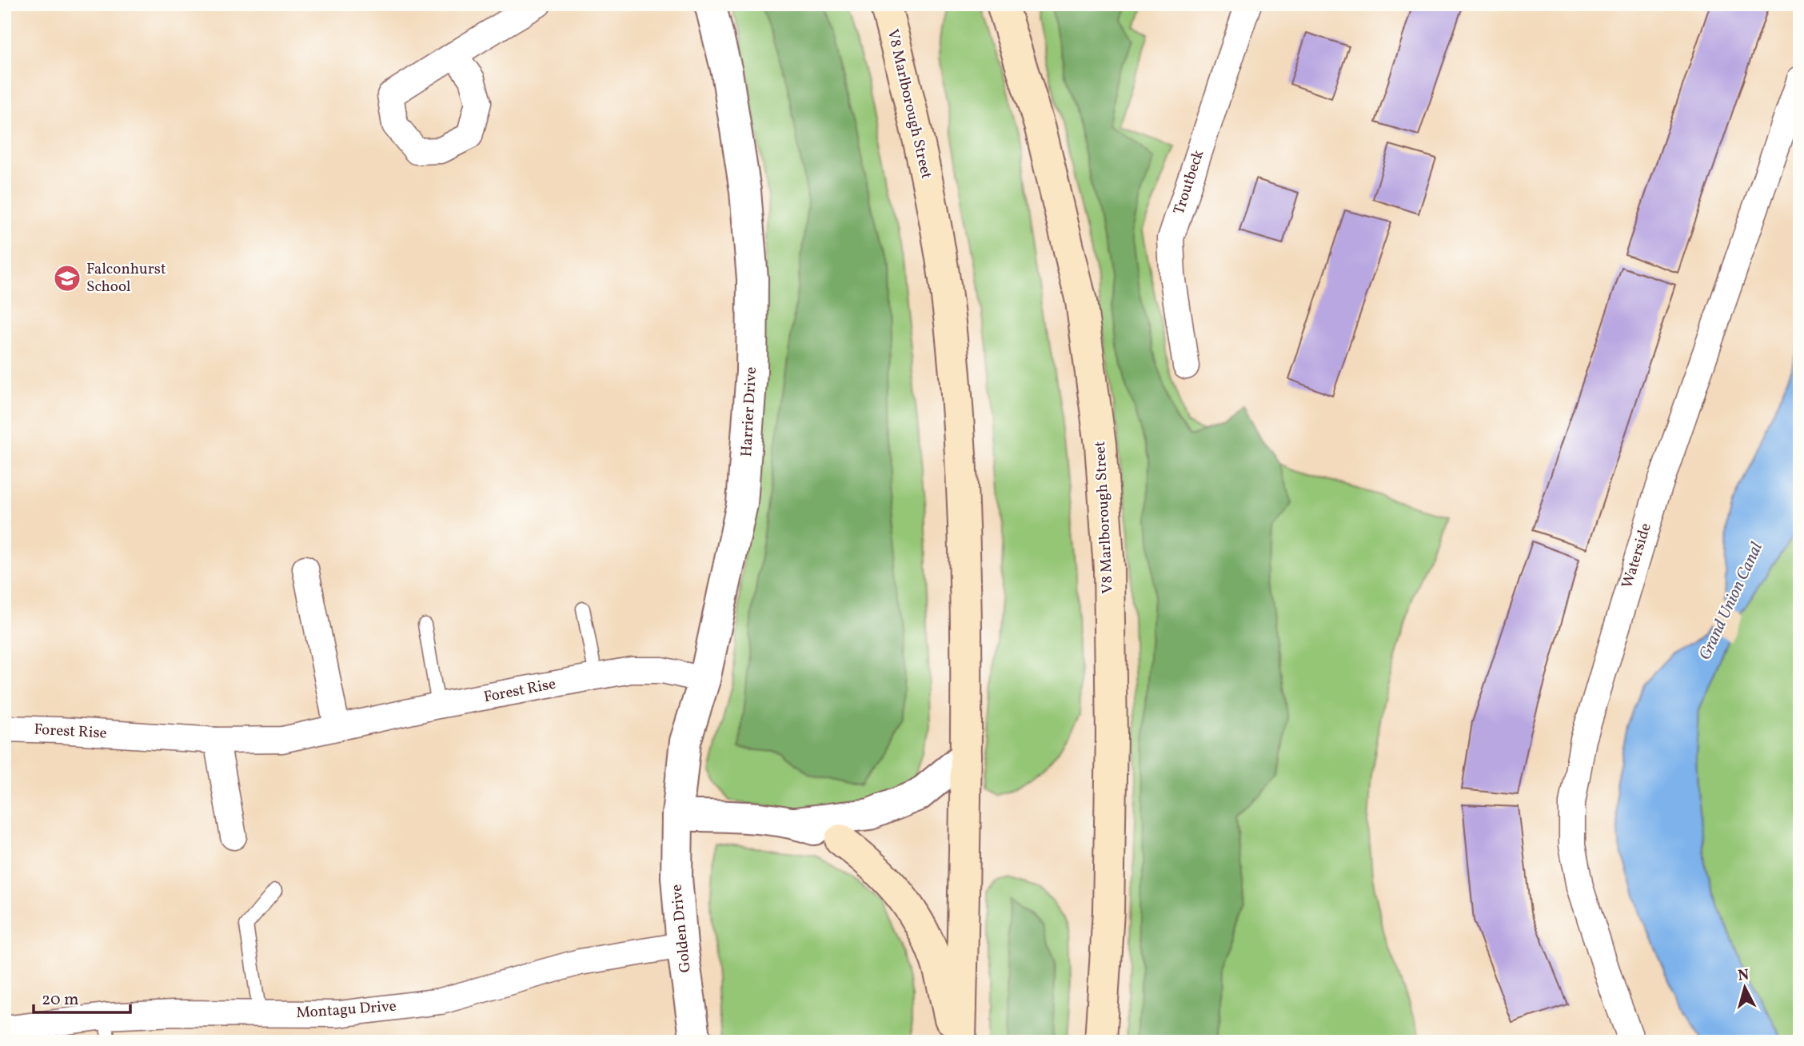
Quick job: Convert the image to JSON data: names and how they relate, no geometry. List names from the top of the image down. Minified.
{"streets":{"main road":["V8 Marlborough Street"],"street":["Troutbeck","Harrier Drive","Waterside","Forest Rise","Golden Drive","Montagu Drive"]},"crossings":[["Harrier Drive","Forest Rise"],["Harrier Drive","Golden Drive"],["Golden Drive","Montagu Drive"]],"water":["Grand Union Canal"],"places":{"school or university":["Falconhurst School"]},"scale_bar":"20 m","north":"top"}
